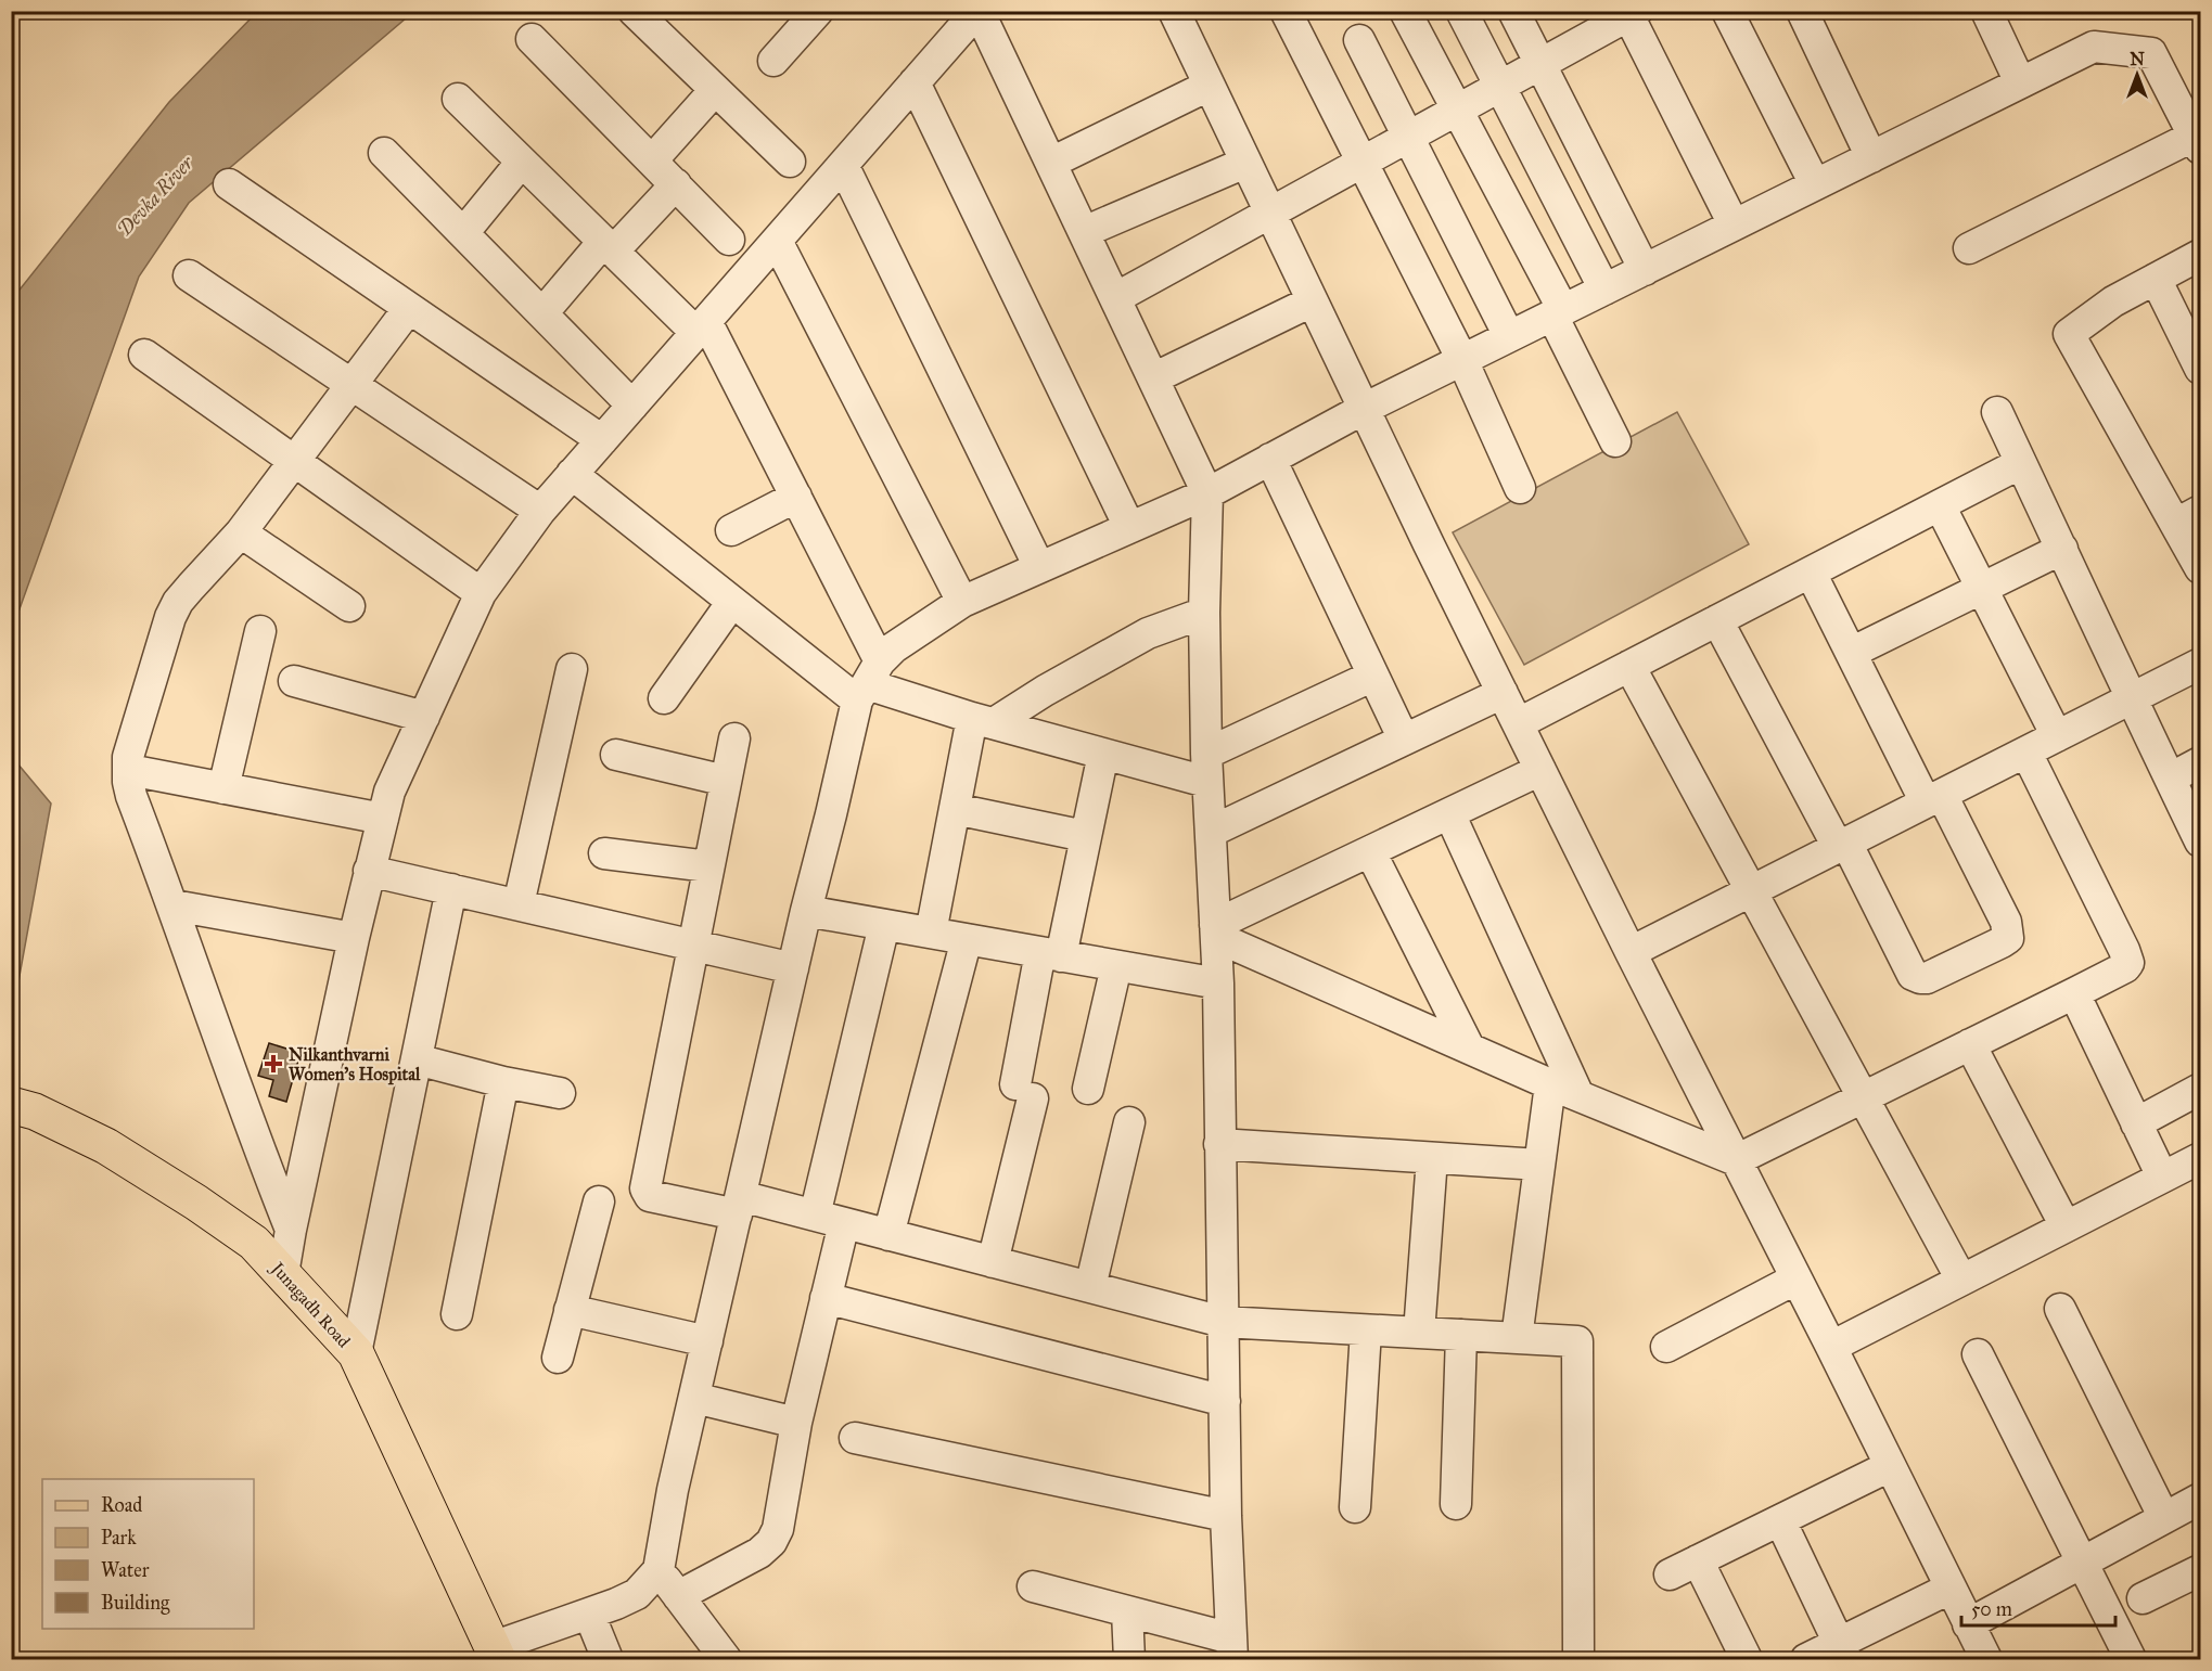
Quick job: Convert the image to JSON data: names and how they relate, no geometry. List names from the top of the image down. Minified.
{"streets":{"main road":["Junagadh Road"]},"water":["Devka River"],"places":{"health":["Nilkanthvarni Women's Hospital"]},"legend":["Road","Park","Water","Building"],"scale_bar":"50 m","north":"top"}
